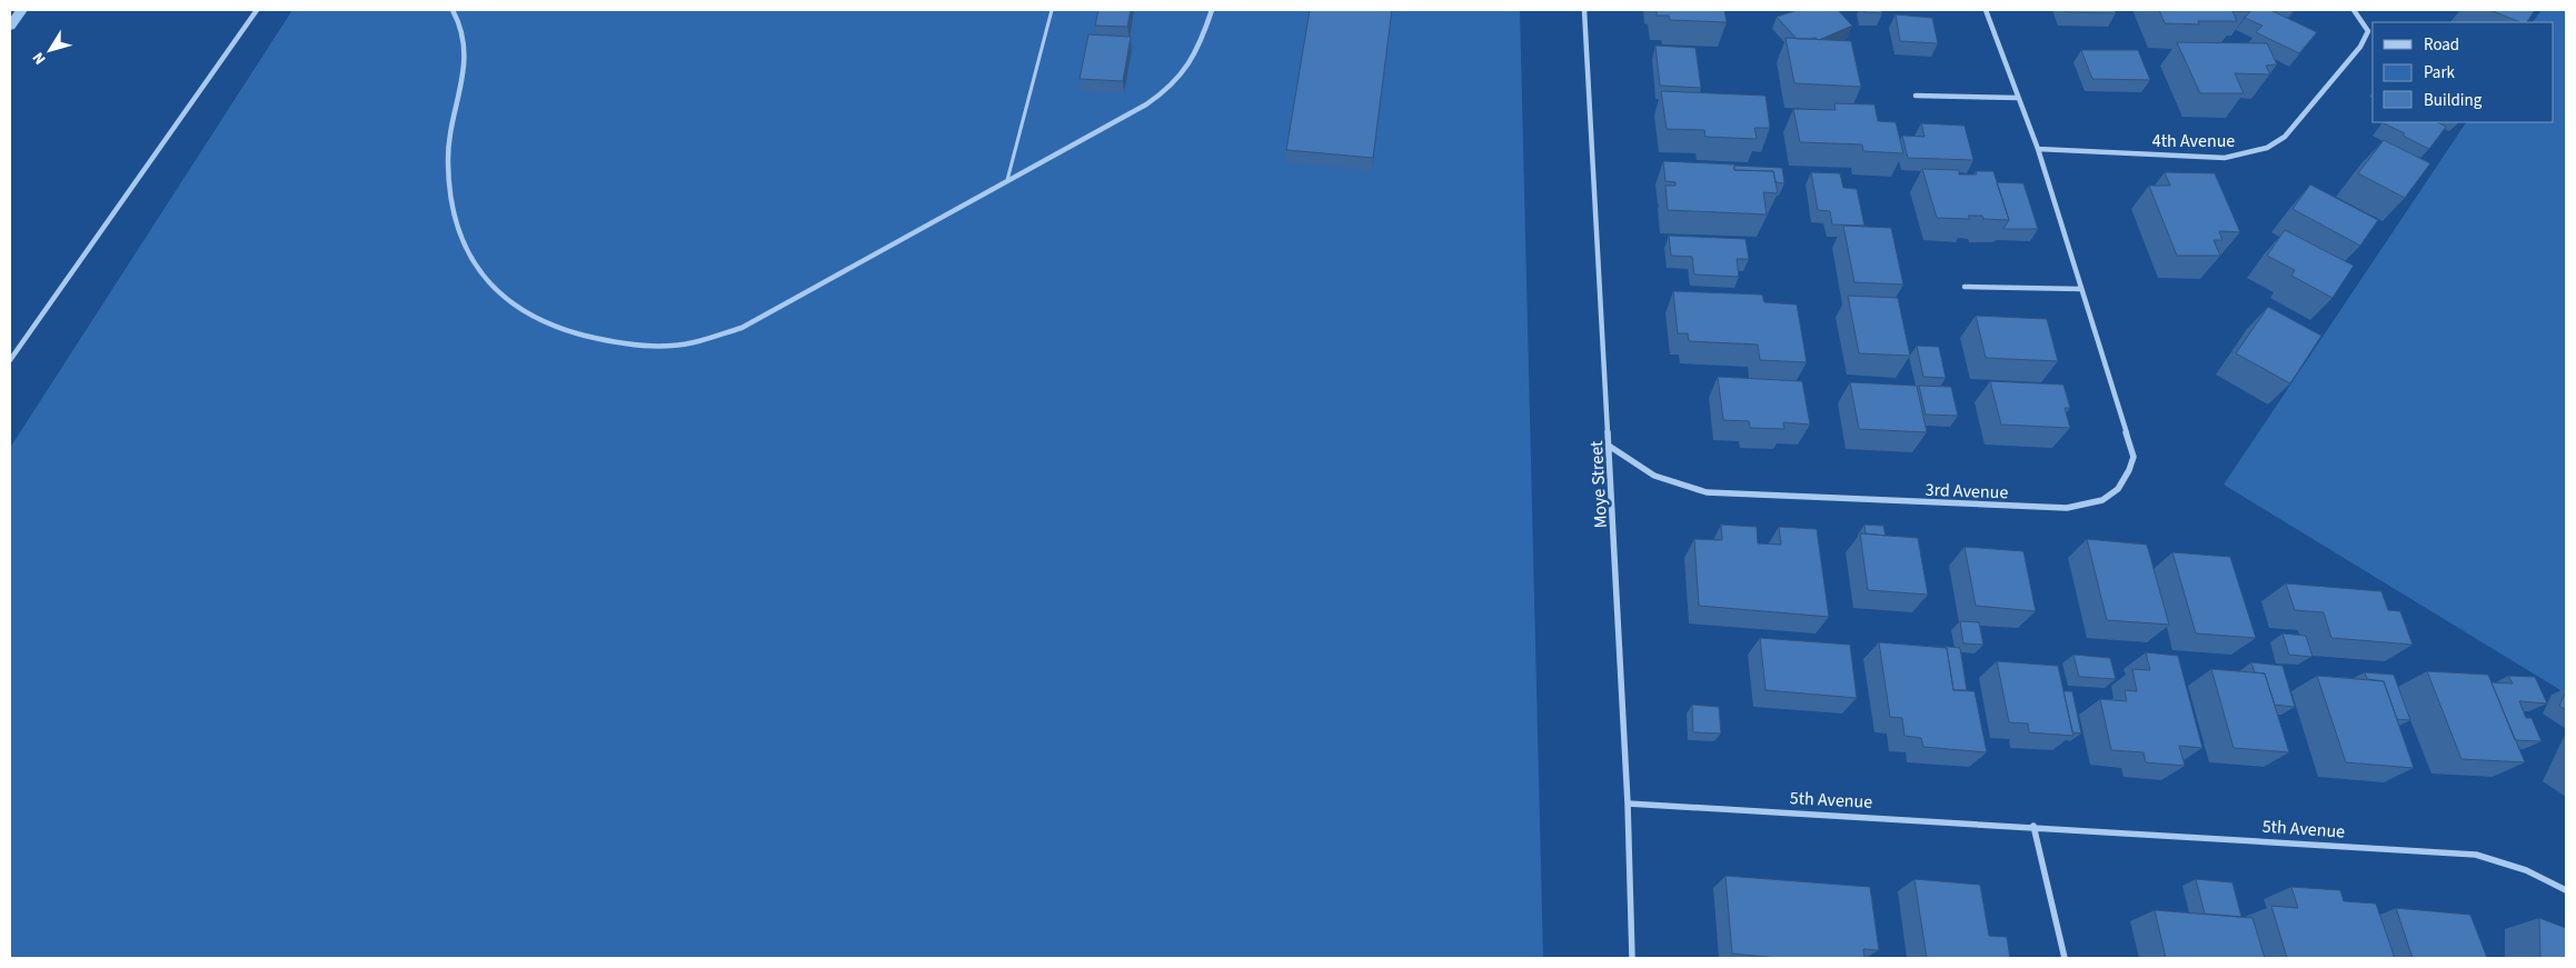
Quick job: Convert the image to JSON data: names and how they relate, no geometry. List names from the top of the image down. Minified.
{"streets":{"street":["4th Avenue","Moye Street","3rd Avenue","5th Avenue"]},"crossings":[["4th Avenue","3rd Avenue"],["Moye Street","3rd Avenue"],["Moye Street","5th Avenue"]],"legend":["Road","Park","Building"],"north":"bottom left"}
